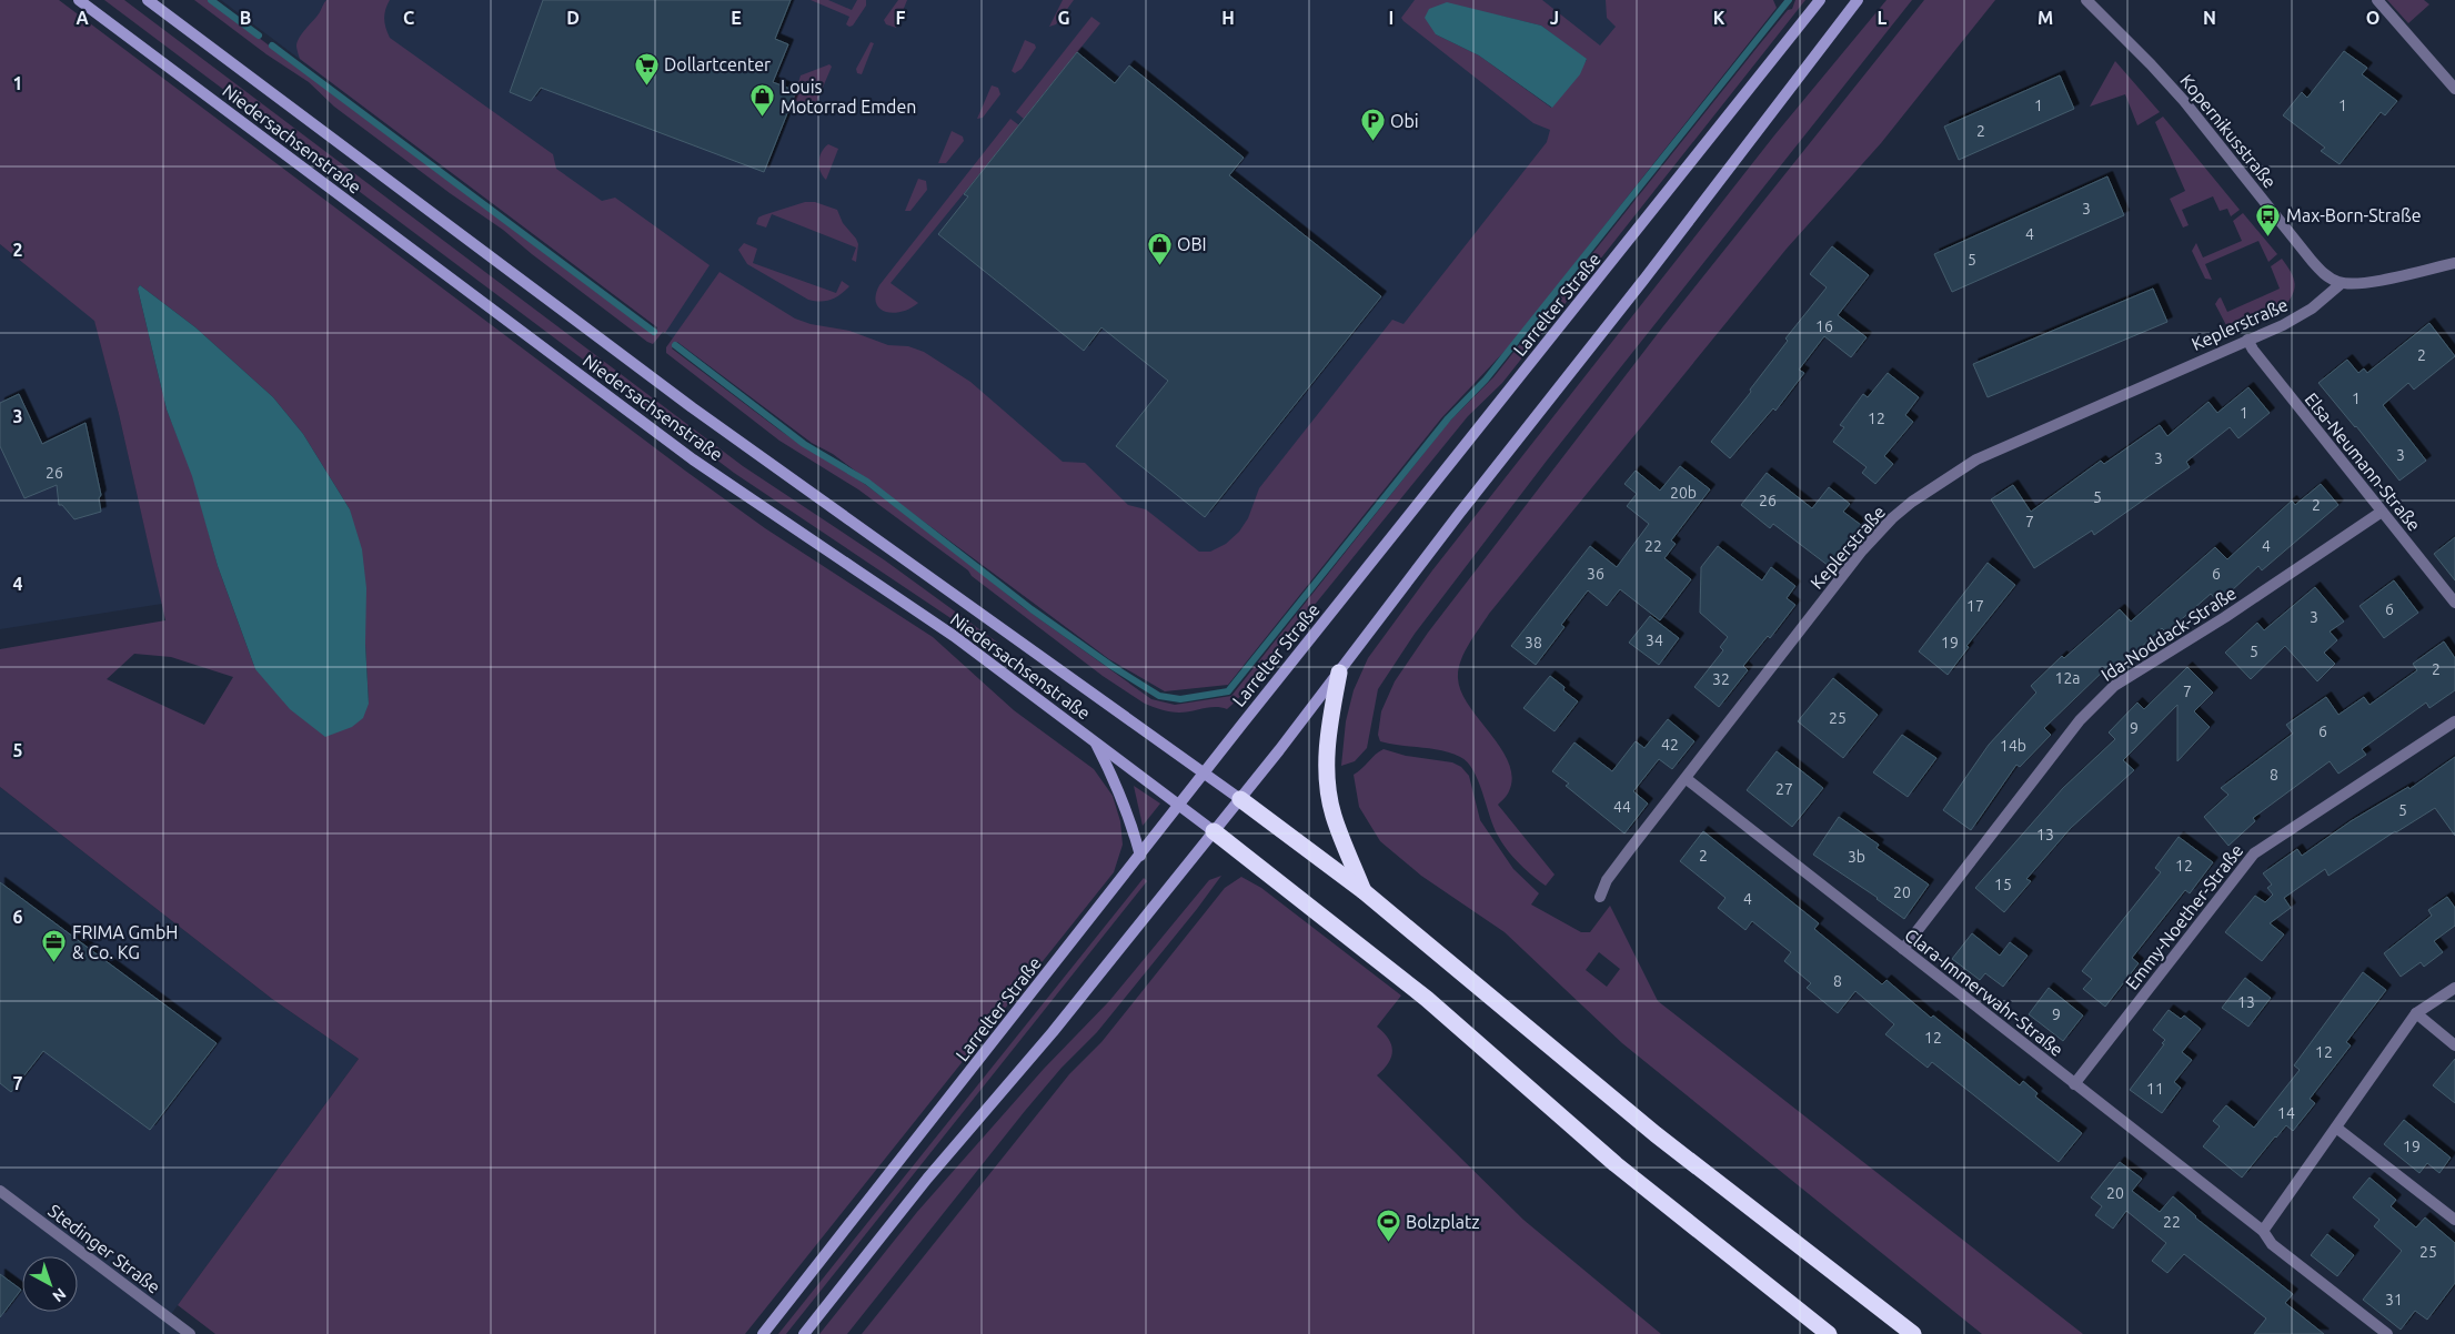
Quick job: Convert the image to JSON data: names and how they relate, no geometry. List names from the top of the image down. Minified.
{"streets":{"main road":["Niedersachsenstraße","Larrelter Straße"],"street":["Kopernikusstraße","Keplerstraße","Elsa-Neumann-Straße","Ida-Noddack-Straße","Emmy-Noether-Straße","Clara-Immerwahr-Straße","Stedinger Straße"]},"crossings":[["Kopernikusstraße","Keplerstraße"],["Niedersachsenstraße","Larrelter Straße"],["Keplerstraße","Elsa-Neumann-Straße"],["Keplerstraße","Clara-Immerwahr-Straße"],["Elsa-Neumann-Straße","Ida-Noddack-Straße"],["Ida-Noddack-Straße","Clara-Immerwahr-Straße"],["Emmy-Noether-Straße","Clara-Immerwahr-Straße"]],"places":{"supermarket":["Dollartcenter"],"shop":["Louis Motorrad Emden","OBI"],"parking":["Obi"],"bus stop":["Max-Born-Straße"],"office":["FRIMA GmbH & Co. KG"],"sports":["Bolzplatz"]},"house_numbers":["1","1","2","3","4","5","16","2","1","1","12","3","3","26","20b","5","26","2","7","22","4","36","6","17","6","3","34","38","19","5","2","12a","32","7","25","9","6","42","14b","8","27","44","5","13","2","3b","12","15","20","4","8","13","9","12","12","11","14","19","20","22","25","31"],"north":"bottom right","grid":{"columns":["A","B","C","D","E","F","G","H","I","J","K","L","M","N","O"],"rows":["1","2","3","4","5","6","7"]}}
